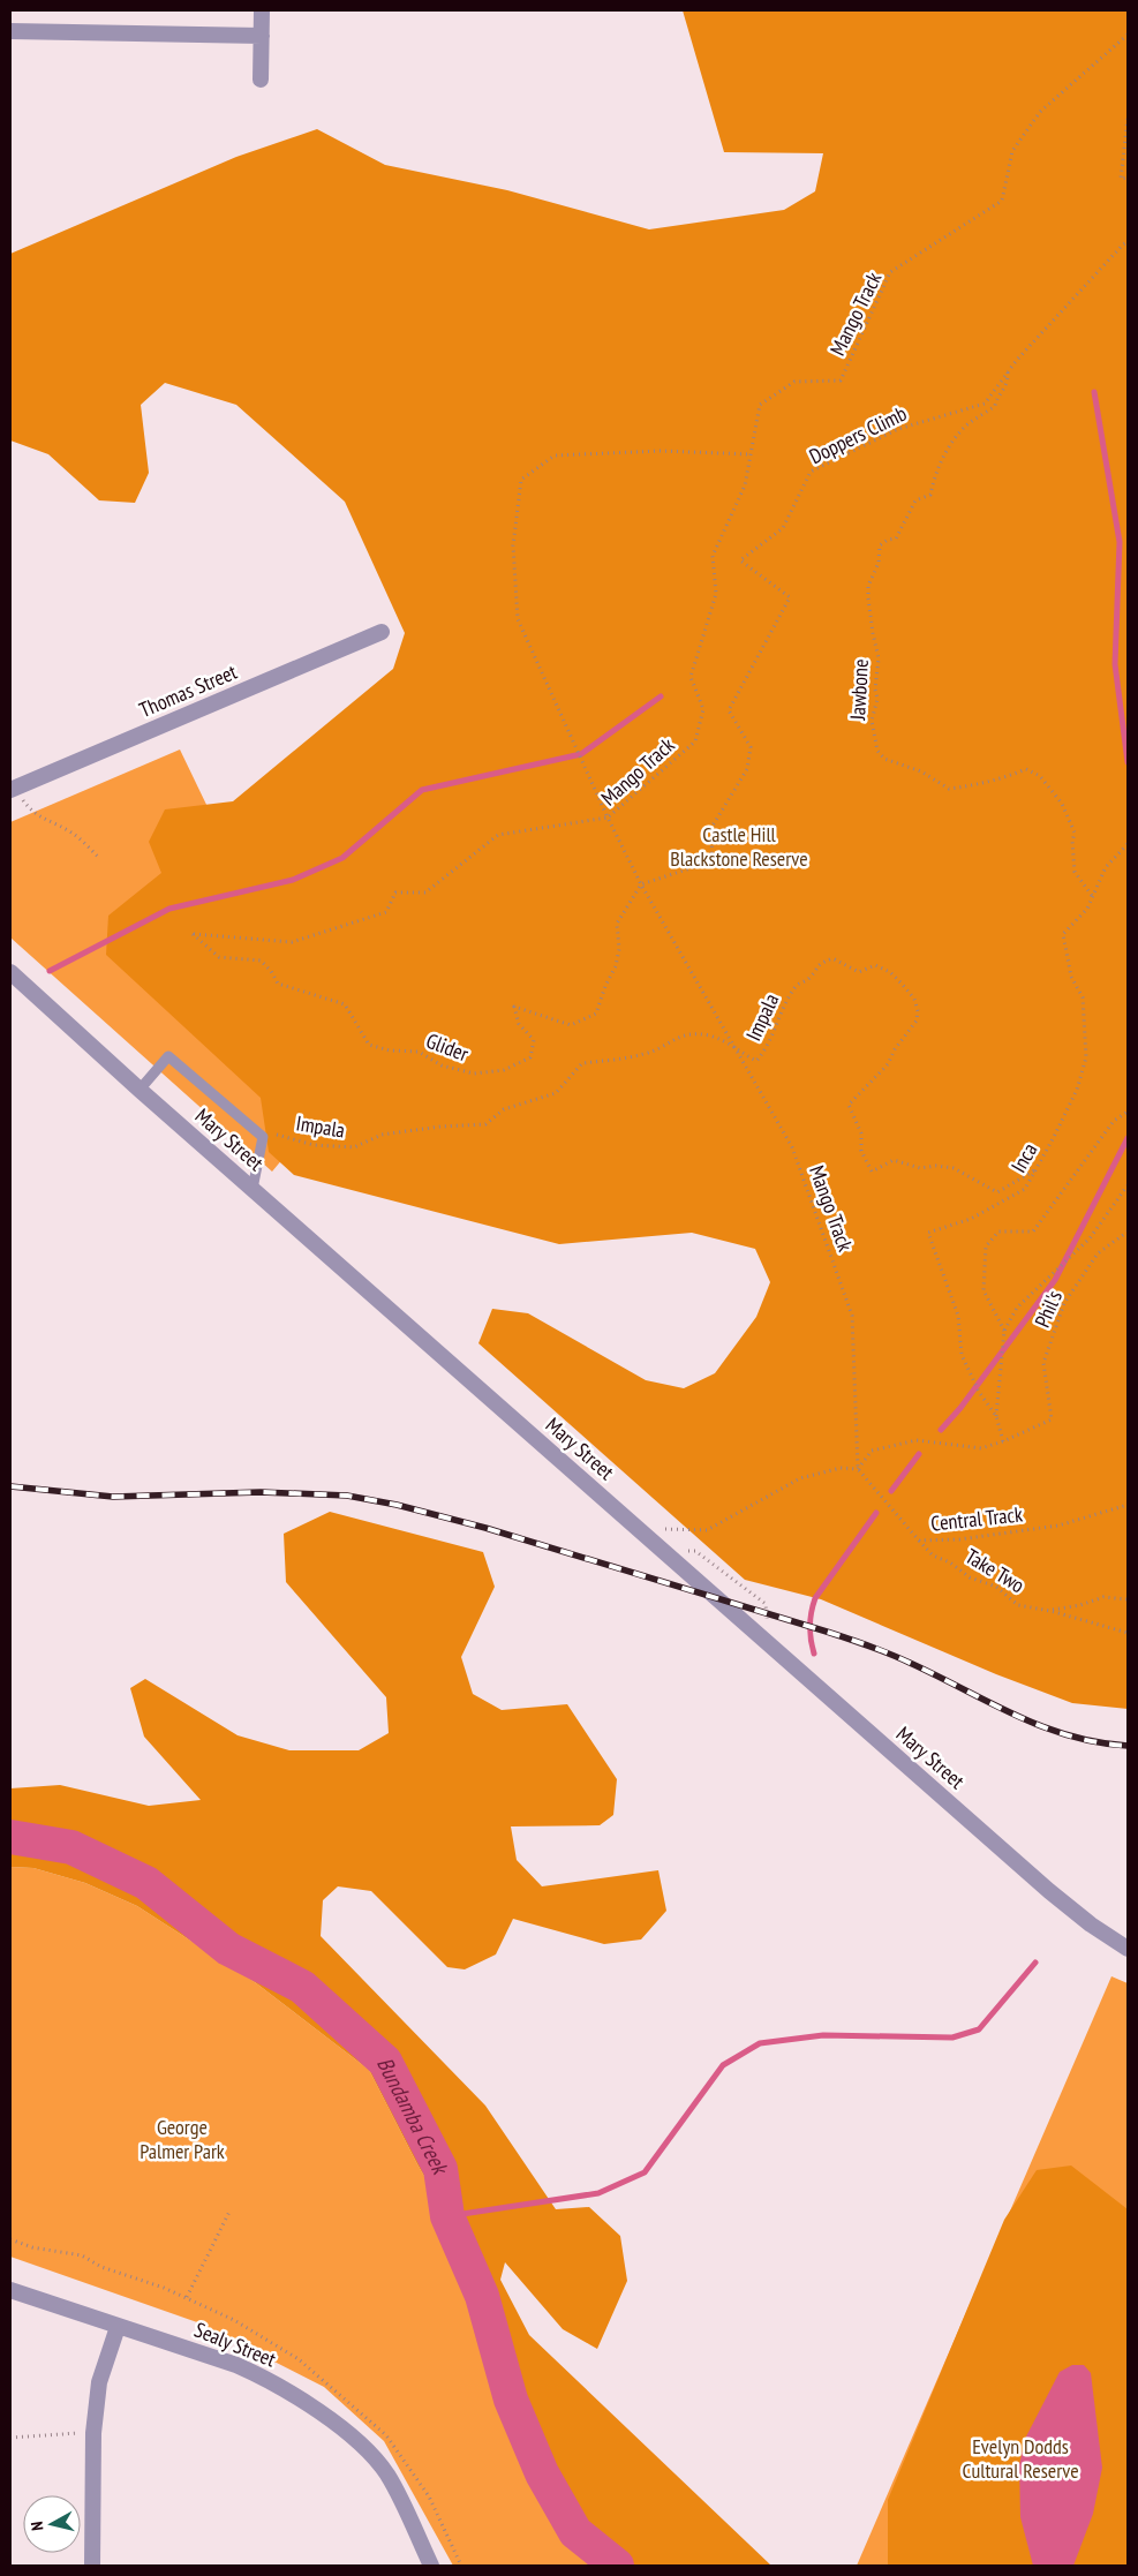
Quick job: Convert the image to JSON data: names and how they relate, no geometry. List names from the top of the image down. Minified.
{"streets":{"street":["Thomas Street","Mary Street","Sealy Street"],"path":["Mango Track","Doppers Climb","Jawbone","Impala","Glider","Inca","Phil's","Central Track","Take Two"]},"crossings":[["Mango Track","Doppers Climb"],["Mango Track","Impala"],["Mango Track","Glider"],["Mango Track","Central Track"],["Doppers Climb","Jawbone"],["Doppers Climb","Glider"],["Jawbone","Inca"],["Impala","Inca"],["Inca","Phil's"],["Central Track","Take Two"]],"water":["Bundamba Creek"],"parks":["Castle Hill Blackstone Reserve","George Palmer Park","Evelyn Dodds Cultural Reserve"],"north":"left"}
